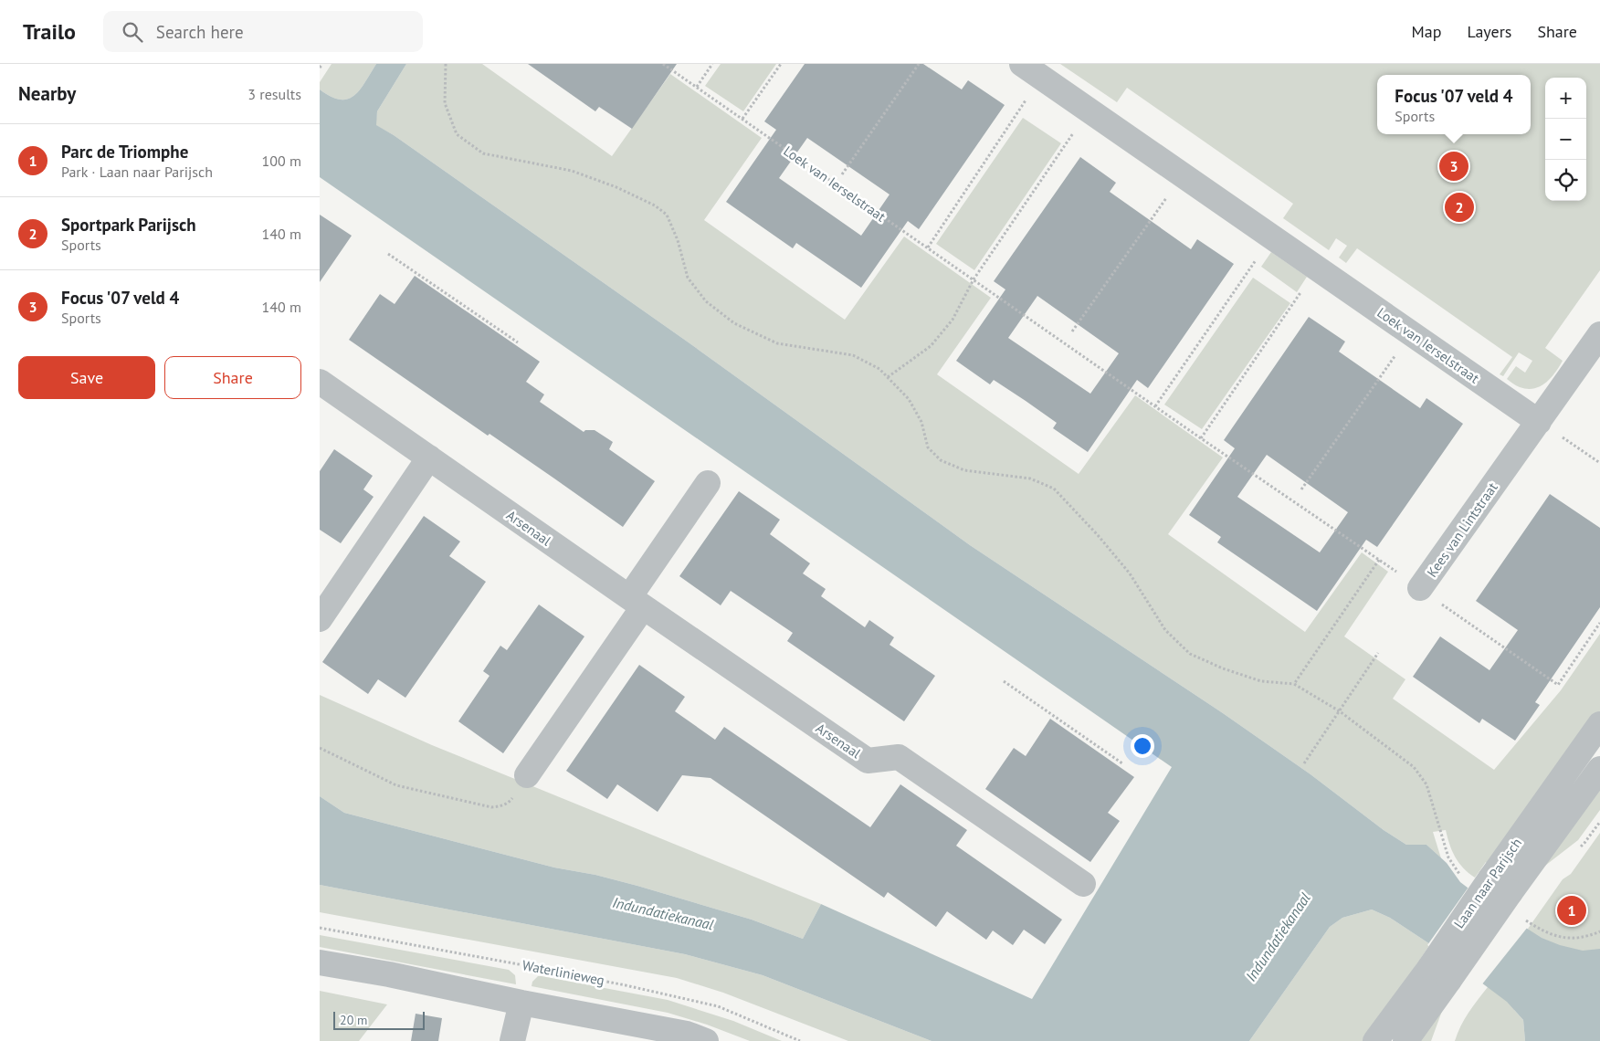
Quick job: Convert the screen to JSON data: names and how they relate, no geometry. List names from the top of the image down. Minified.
{"streets":{"street":["Loek van Ierselstraat","Arsenaal","Kees van Lintstraat","Laan naar Parijsch"],"path":["Waterlinieweg"]},"crossings":[["Loek van Ierselstraat","Kees van Lintstraat"]],"water":["Indundatiekanaal"],"scale_bar":"20 m","page":{"header":"Trailo","search":"Search here","nav":["Map","Layers","Share"],"heading":["Nearby","3 results"],"popup":["Focus '07 veld 4","Sports"],"map_buttons":["+","−"],"list":[{"mark":"1","name":"Parc de Triomphe","note":"Park · Laan naar Parijsch","value":"100 m"},{"mark":"2","name":"Sportpark Parijsch","note":"Sports","value":"140 m"},{"mark":"3","name":"Focus '07 veld 4","note":"Sports","value":"140 m"}],"pins":["3","2","1"],"buttons":["Save","Share"],"scale":"20 m"}}
